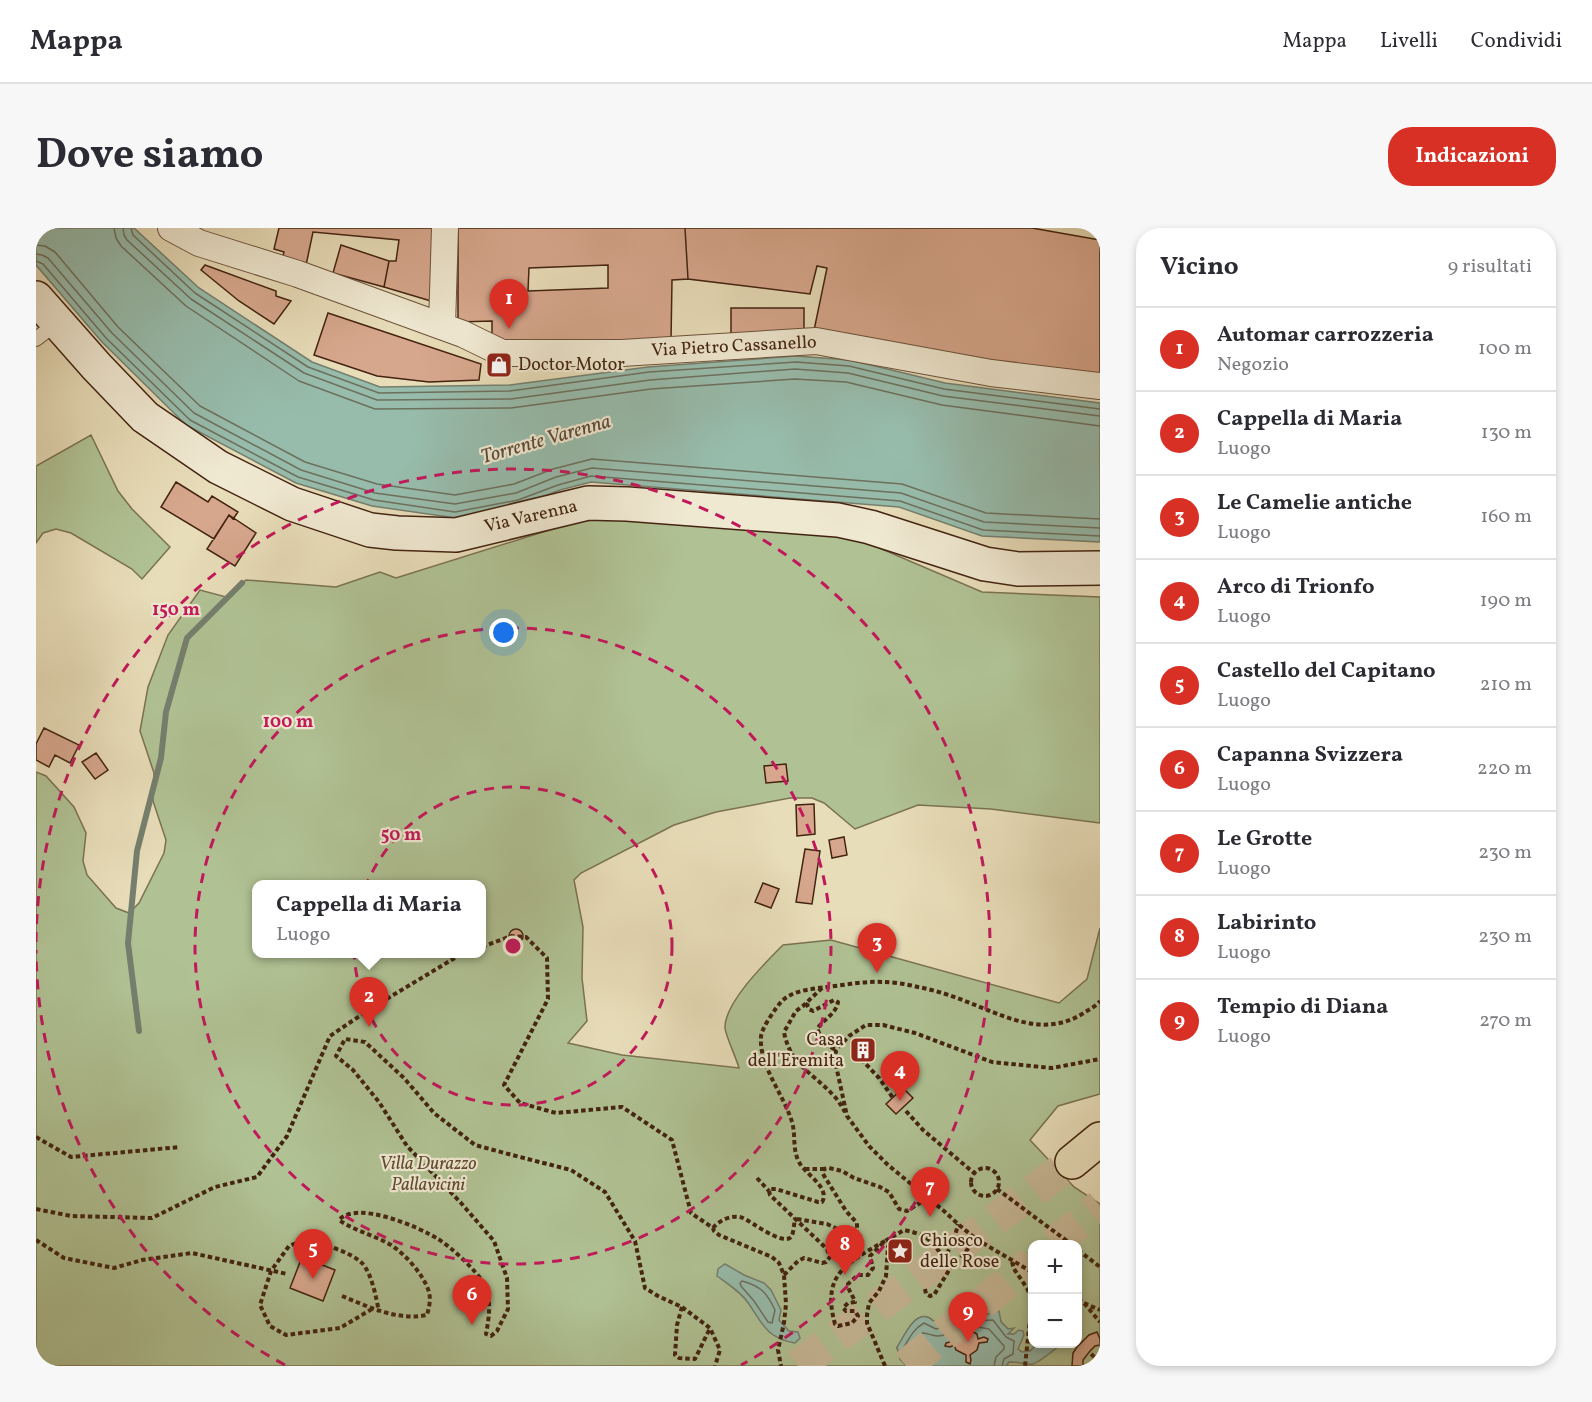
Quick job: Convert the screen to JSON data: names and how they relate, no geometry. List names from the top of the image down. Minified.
{"streets":{"street":["Via Pietro Cassanello","Via Varenna"]},"water":["Torrente Varenna"],"parks":["Villa Durazzo Pallavicini"],"places":{"shop":["Doctor Motor"],"building":["Casa dell'Eremita"],"place":["Chiosco delle Rose"]},"page":{"header":"Mappa","nav":["Mappa","Livelli","Condividi"],"title":"Dove siamo","buttons":"Indicazioni","heading":["Vicino","9 risultati"],"pins":["1","3","2","4","7","8","5","6","9"],"list":[{"mark":"1","name":"Automar carrozzeria","note":"Negozio","value":"100 m"},{"mark":"2","name":"Cappella di Maria","note":"Luogo","value":"130 m"},{"mark":"3","name":"Le Camelie antiche","note":"Luogo","value":"160 m"},{"mark":"4","name":"Arco di Trionfo","note":"Luogo","value":"190 m"},{"mark":"5","name":"Castello del Capitano","note":"Luogo","value":"210 m"},{"mark":"6","name":"Capanna Svizzera","note":"Luogo","value":"220 m"},{"mark":"7","name":"Le Grotte","note":"Luogo","value":"230 m"},{"mark":"8","name":"Labirinto","note":"Luogo","value":"230 m"},{"mark":"9","name":"Tempio di Diana","note":"Luogo","value":"270 m"}],"popup":["Cappella di Maria","Luogo"],"map_buttons":["+","−"]},"rings":["150 m","100 m","50 m"]}
